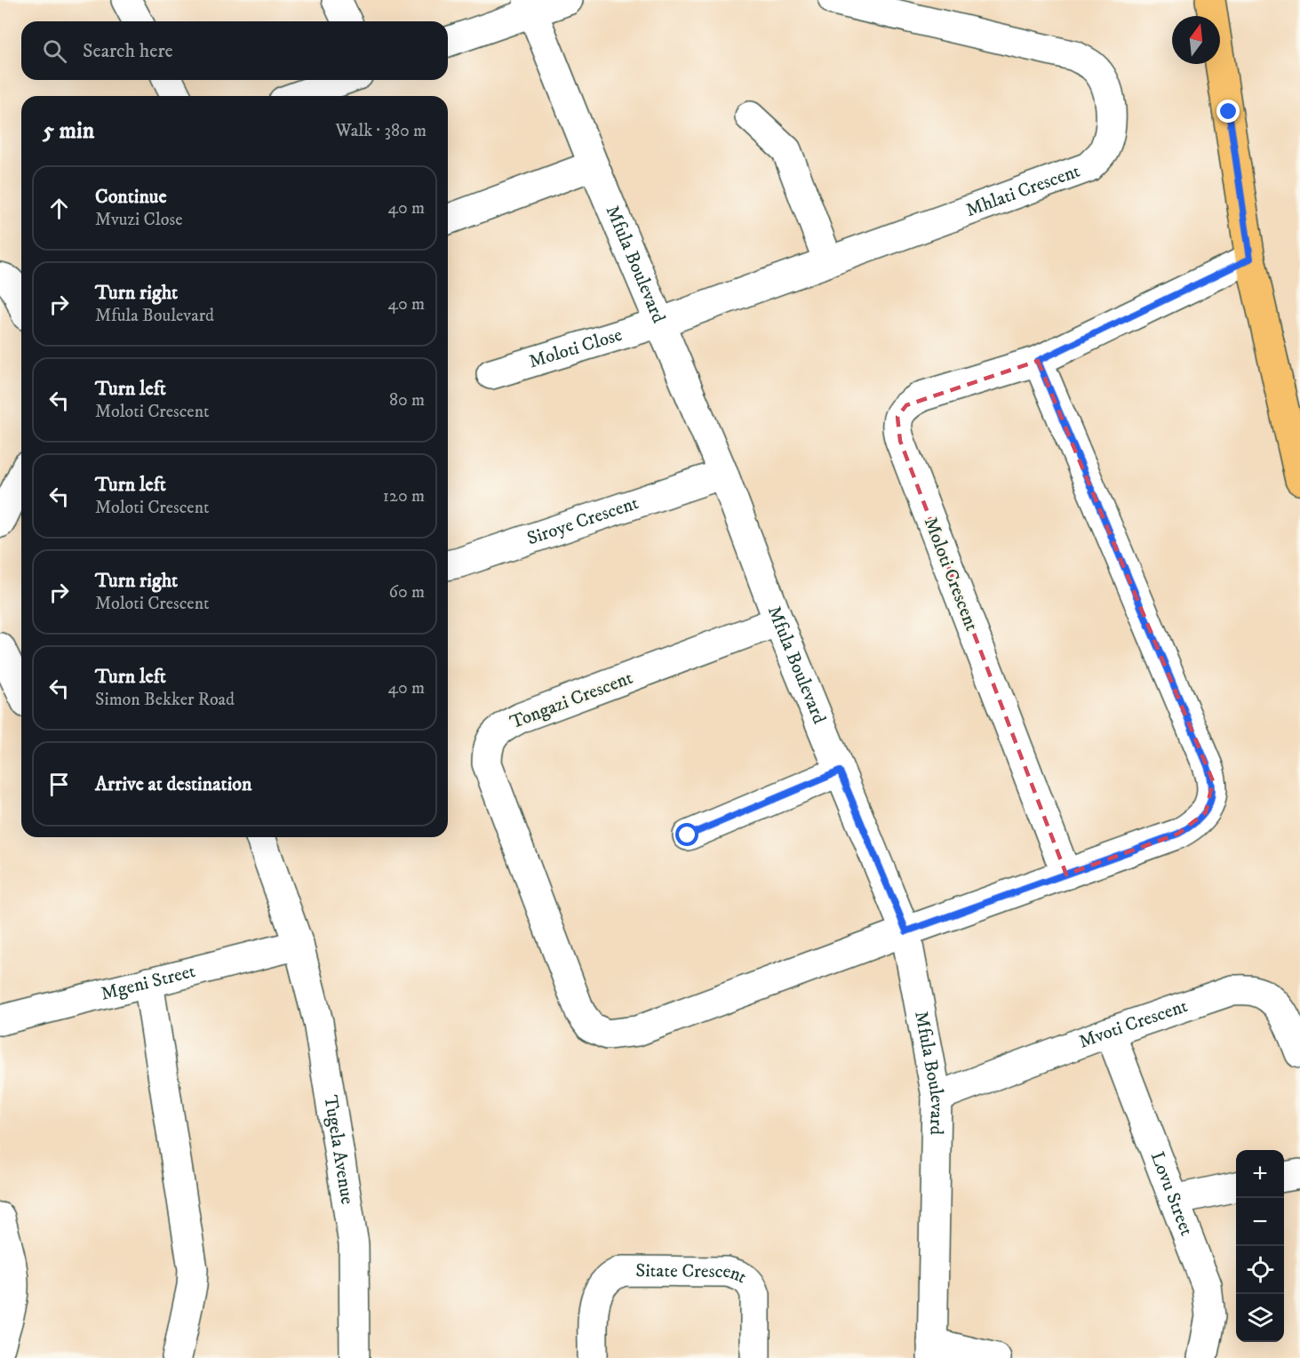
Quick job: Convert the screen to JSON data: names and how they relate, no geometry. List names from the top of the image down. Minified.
{"streets":{"street":["Mhlati Crescent","Mfula Boulevard","Moloti Close","Siroye Crescent","Moloti Crescent","Tongazi Crescent","Mgeni Street","Mvoti Crescent","Tugela Avenue","Lovu Street","Sitate Crescent"]},"crossings":[["Mhlati Crescent","Mfula Boulevard"],["Mhlati Crescent","Moloti Close"],["Mfula Boulevard","Moloti Close"],["Mfula Boulevard","Siroye Crescent"],["Mfula Boulevard","Tongazi Crescent"],["Mfula Boulevard","Mvoti Crescent"],["Mgeni Street","Tugela Avenue"],["Mvoti Crescent","Lovu Street"]],"north":"top","page":{"search":"Search here","heading":["5 min","Walk · 380 m"],"list":[["Continue","Mvuzi Close","40 m"],["Turn right","Mfula Boulevard","40 m"],["Turn left","Moloti Crescent","80 m"],["Turn left","Moloti Crescent","120 m"],["Turn right","Moloti Crescent","60 m"],["Turn left","Simon Bekker Road","40 m"],"Arrive at destination"],"map_buttons":["+","−"]}}
